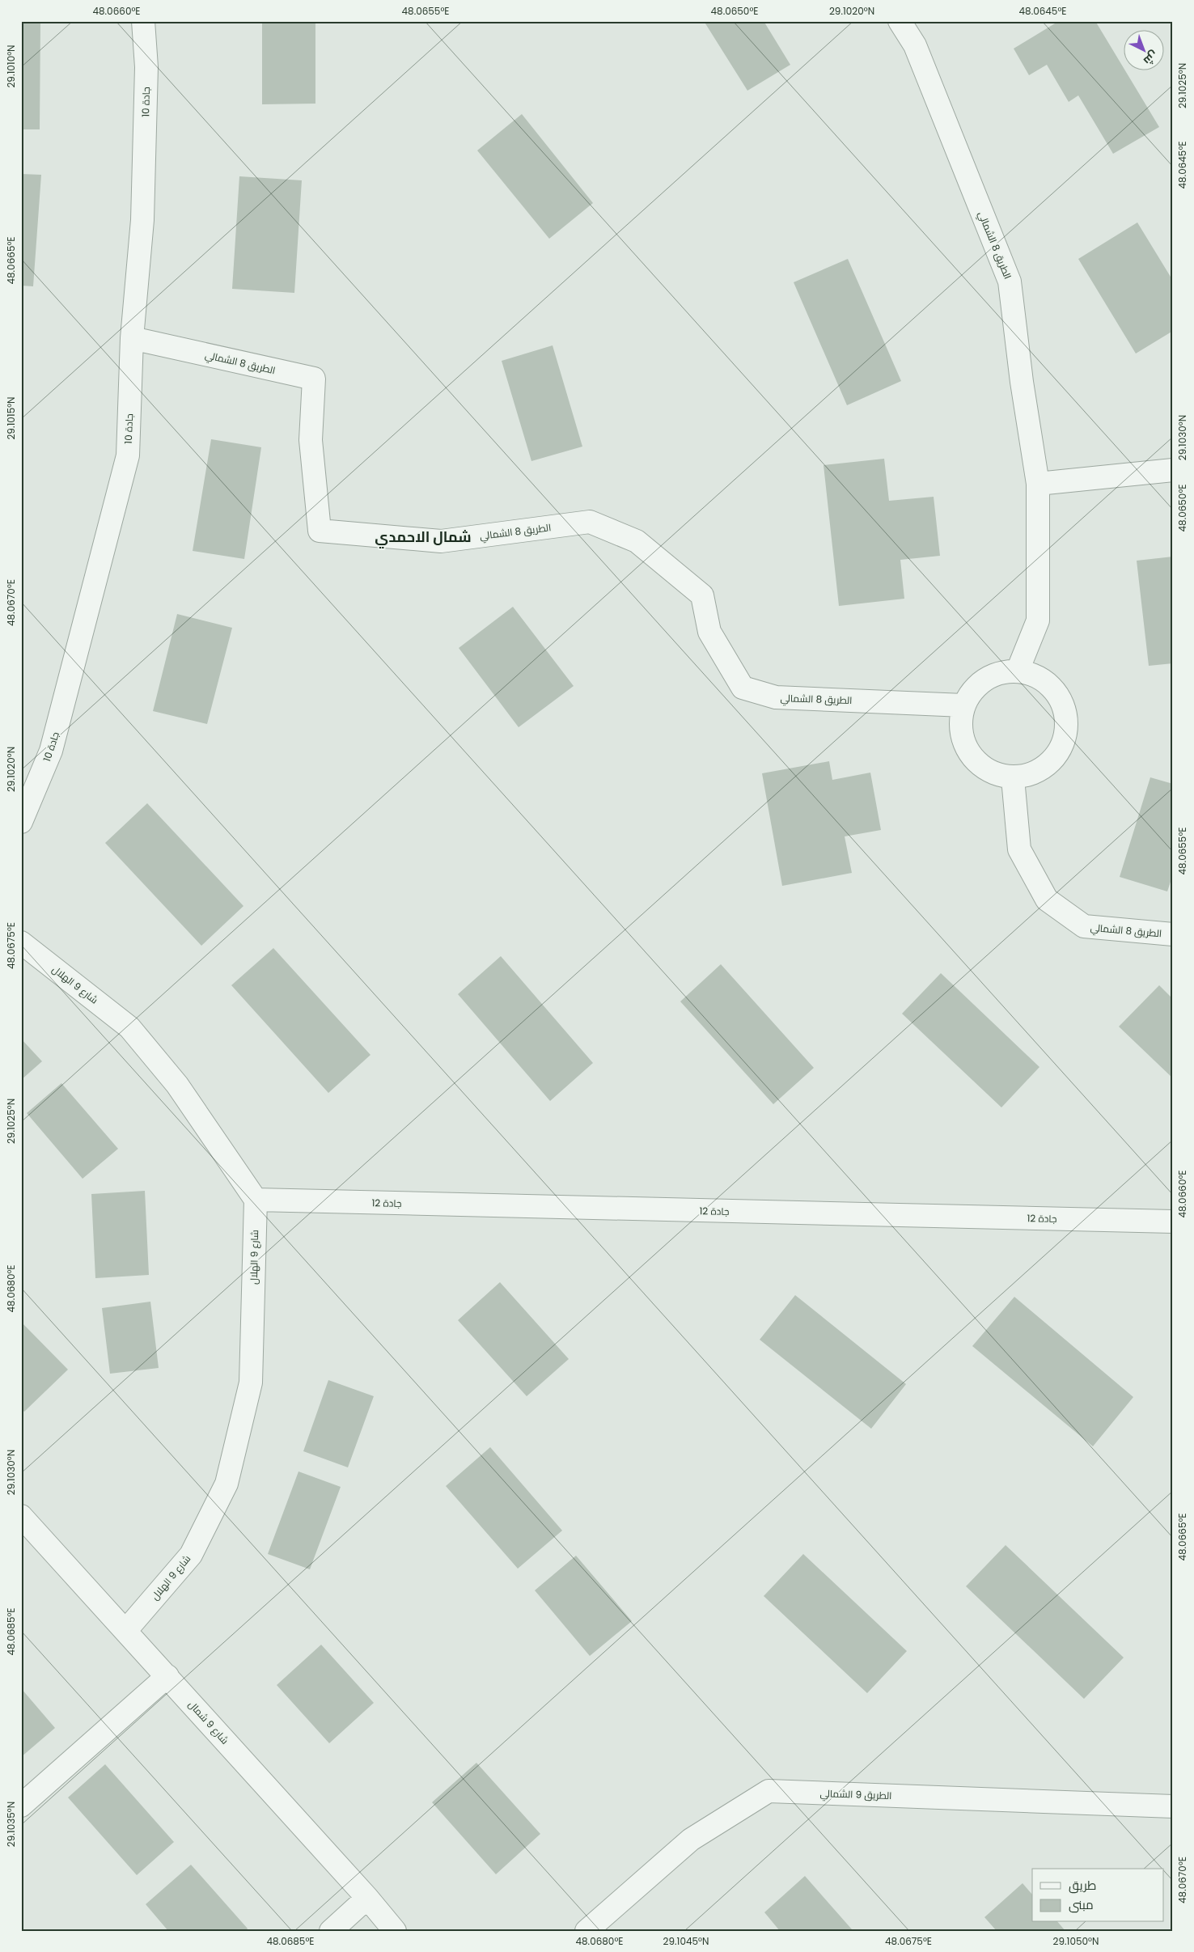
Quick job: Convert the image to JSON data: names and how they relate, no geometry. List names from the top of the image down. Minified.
{"streets":{"street":["جادة 10","الطريق 8 الشمالي","شارع 9 الهلال","جادة 12","شارع 9 شمال","الطريق 9 الشمالي"]},"crossings":[["جادة 10","الطريق 8 الشمالي"],["شارع 9 الهلال","جادة 12"],["شارع 9 الهلال","شارع 9 شمال"]],"districts":["شمال الاحمدي"],"legend":["طريق","مبنى"],"north":"bottom right","coordinates":["48.0660°E","48.0655°E","48.0650°E","29.1020°N","48.0645°E","29.1010°N","29.1025°N","48.0665°E","29.1015°N","29.1030°N","48.0670°E","48.0675°E","48.0680°E","48.0685°E","29.1035°N","29.1045°N","29.1050°N"]}
